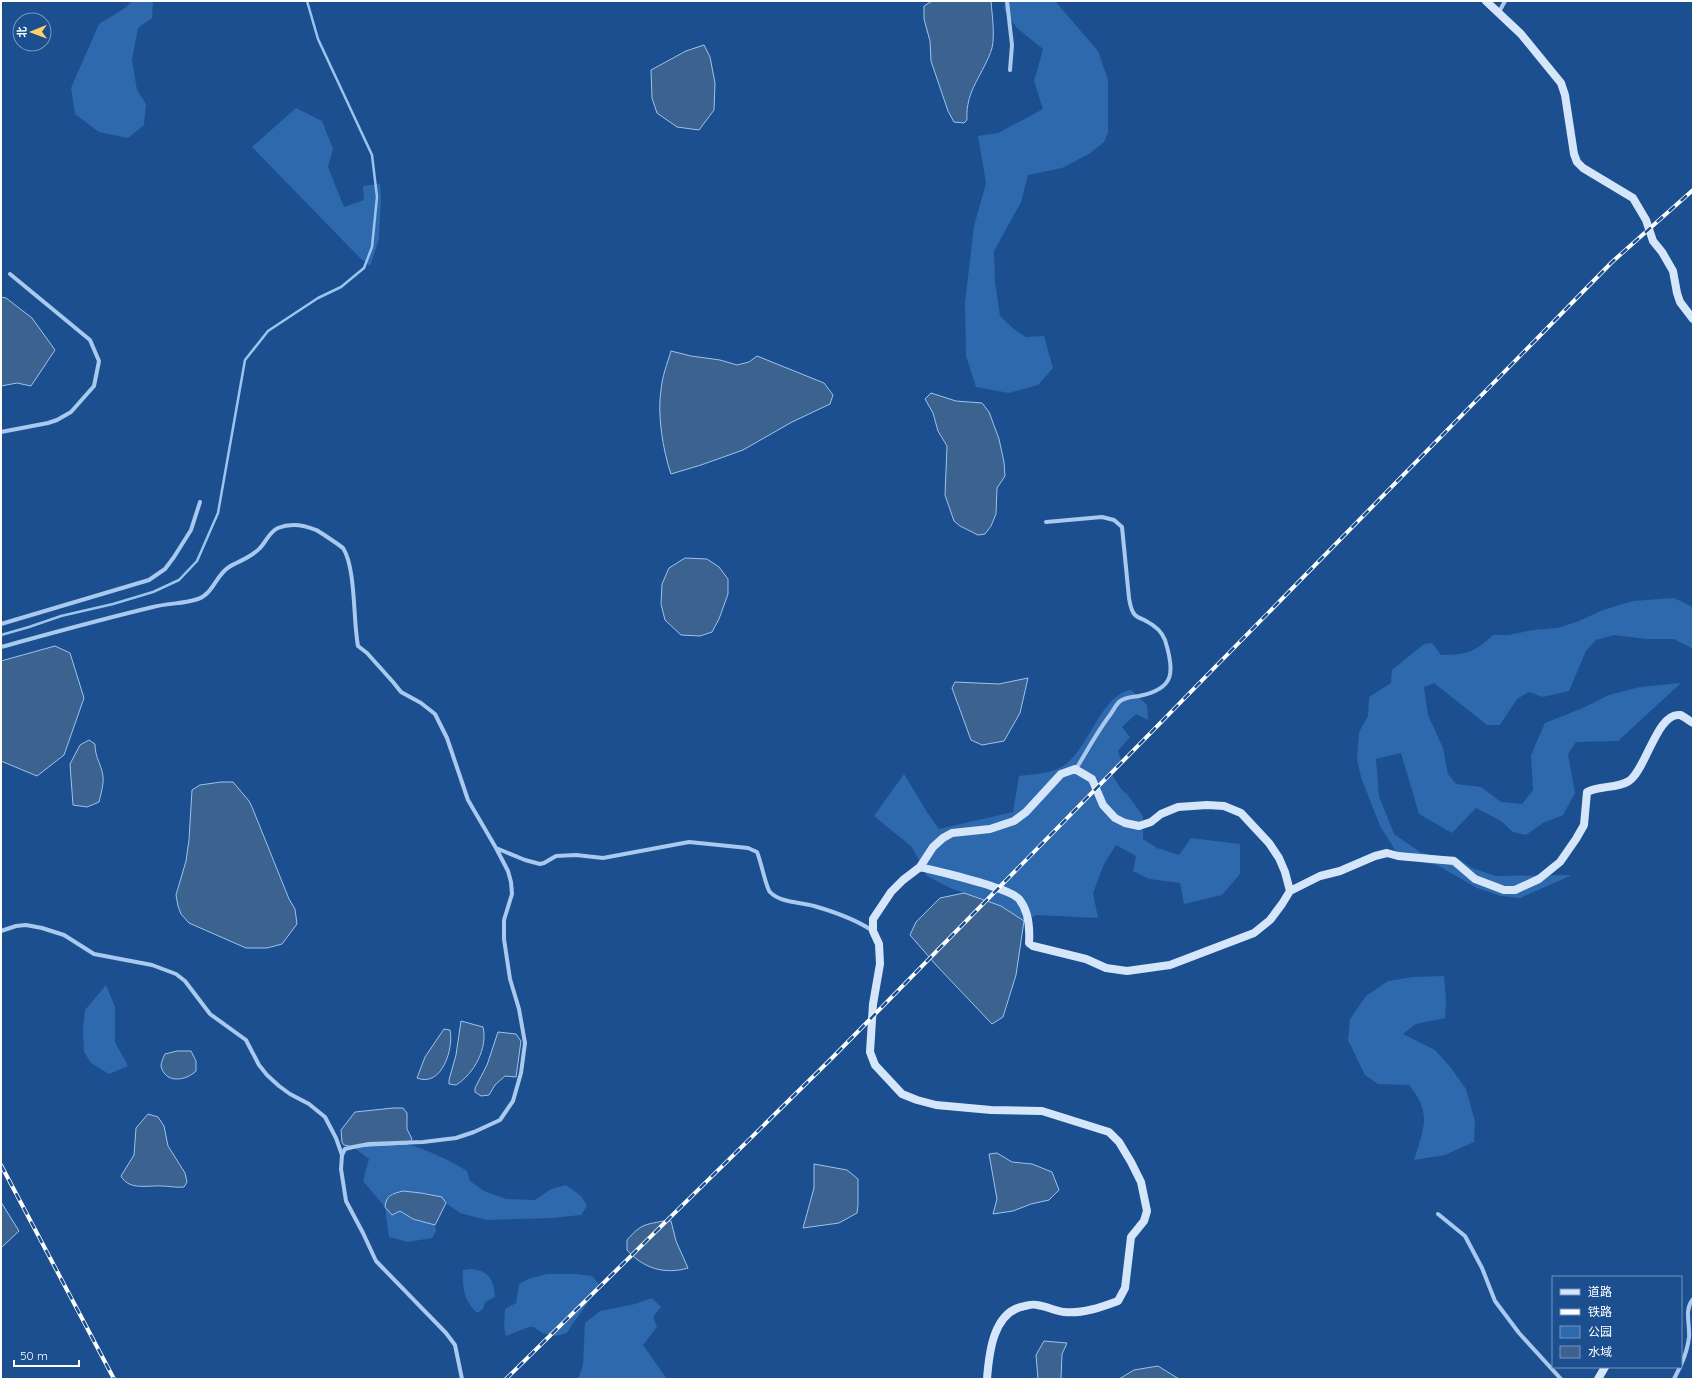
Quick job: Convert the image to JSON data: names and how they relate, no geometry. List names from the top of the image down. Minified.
{"legend":["道路","铁路","公园","水域"],"scale_bar":"50 m","north":"left"}
